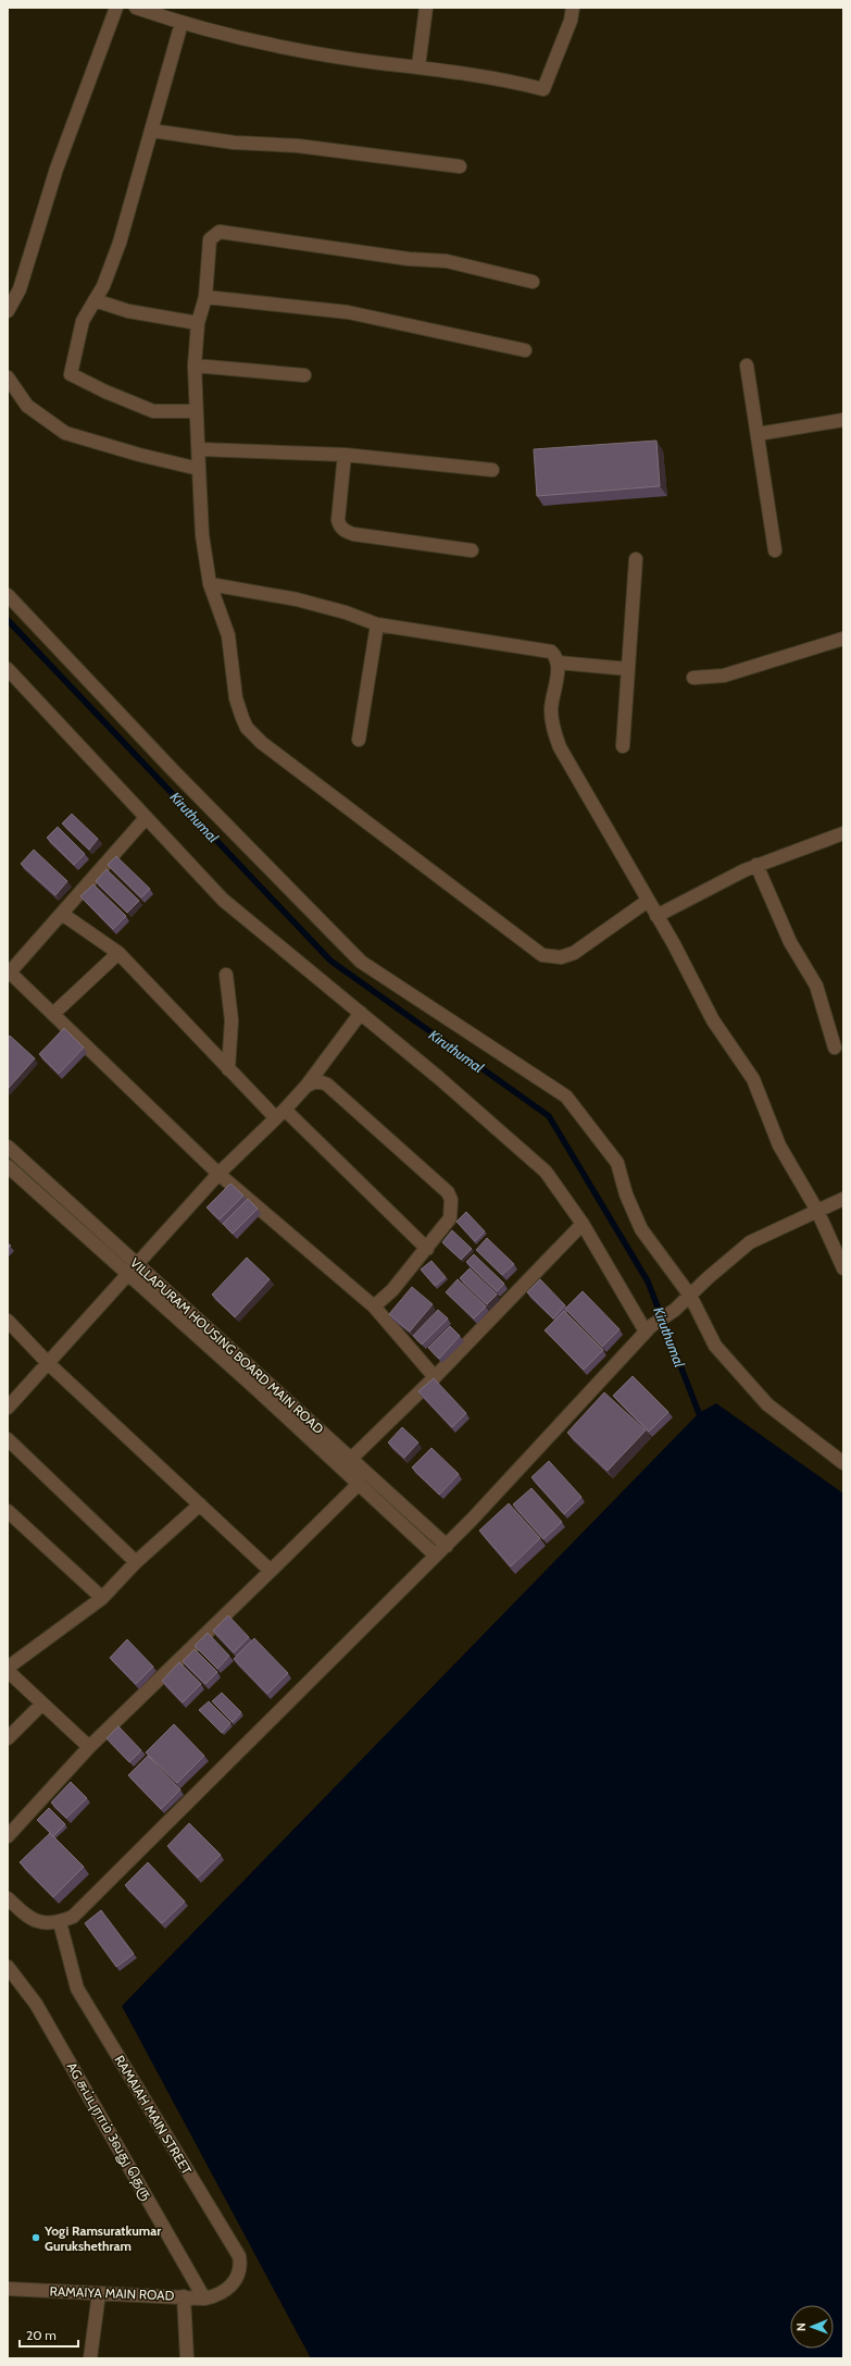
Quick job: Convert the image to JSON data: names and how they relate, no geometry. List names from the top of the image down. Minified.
{"streets":{"street":["VILLAPURAM HOUSING BOARD MAIN ROAD","RAMAIAH MAIN STREET","AG சுப்புராம் 3வது தெரு","RAMAIYA MAIN ROAD"]},"crossings":[["RAMAIAH MAIN STREET","AG சுப்புராம் 3வது தெரு"],["RAMAIAH MAIN STREET","RAMAIYA MAIN ROAD"],["AG சுப்புராம் 3வது தெரு","RAMAIYA MAIN ROAD"]],"water":["Kiruthumal"],"places":["Yogi Ramsuratkumar Gurukshethram"],"scale_bar":"20 m","north":"left"}
